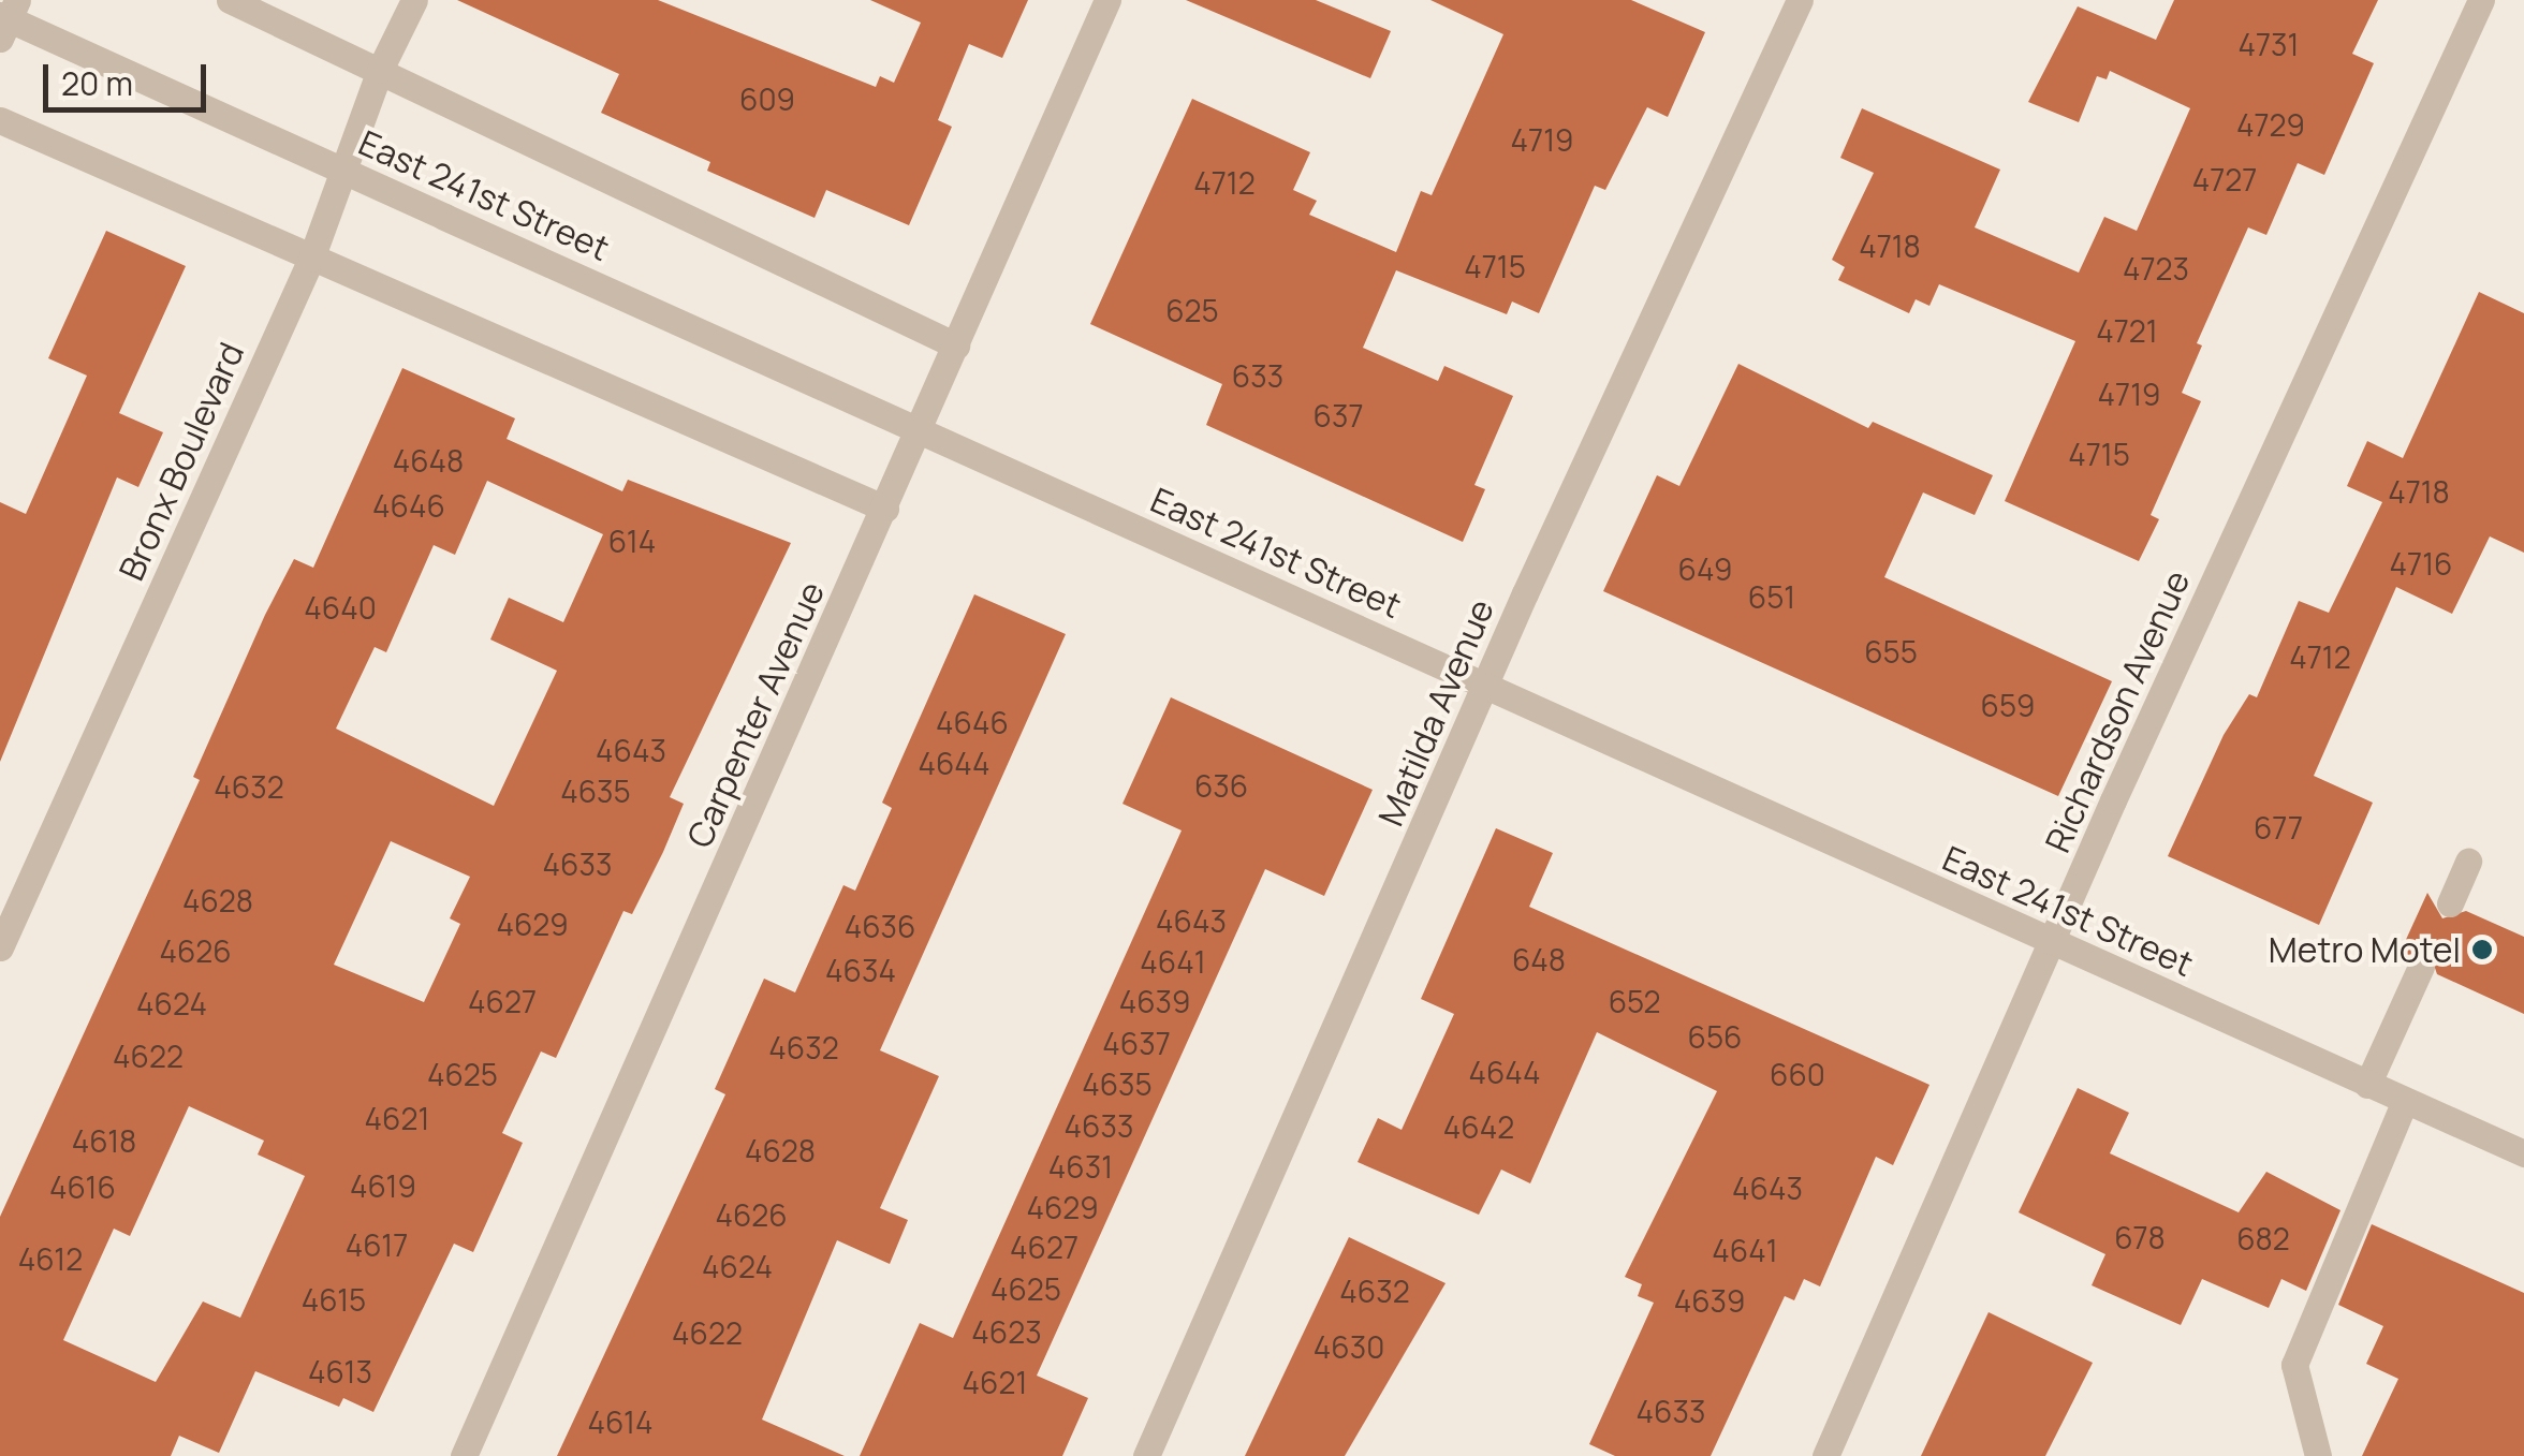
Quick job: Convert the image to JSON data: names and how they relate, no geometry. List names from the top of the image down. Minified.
{"streets":{"street":["East 241st Street","Bronx Boulevard","Richardson Avenue","Matilda Avenue","Carpenter Avenue"]},"crossings":[["East 241st Street","Bronx Boulevard"],["East 241st Street","Richardson Avenue"],["East 241st Street","Matilda Avenue"],["East 241st Street","Carpenter Avenue"]],"places":["Metro Motel"],"house_numbers":["4731","609","4729","4719","4727","4712","4718","4715","4723","625","4721","633","4719","637","4715","4648","4718","4646","614","4716","649","651","4640","655","4712","659","4646","4643","4644","636","4632","4635","677","4633","4628","4643","4629","4636","4626","648","4641","4634","4627","4639","652","4624","656","4637","4632","4622","4644","4625","660","4635","4621","4633","4642","4618","4628","4631","4619","4616","4643","4629","4626","678","682","4617","4627","4641","4612","4624","4625","4632","4615","4639","4623","4622","4630","4613","4621","4633","4614"],"scale_bar":"20 m"}
